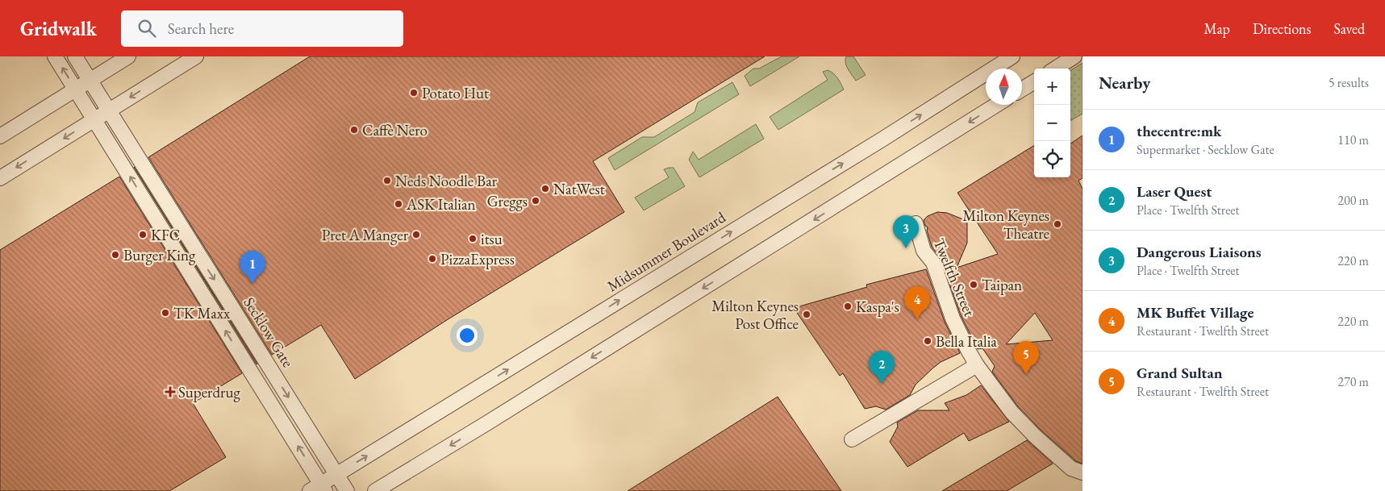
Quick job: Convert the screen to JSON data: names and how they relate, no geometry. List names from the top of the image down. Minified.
{"streets":{"street":["Midsummer Boulevard","Twelfth Street","Secklow Gate"]},"crossings":[["Midsummer Boulevard","Secklow Gate"]],"places":{"other":["Potato Hut","Caffè Nero","Neds Noodle Bar","NatWest","Greggs","ASK Italian","Milton Keynes Theatre","KFC","Pret A Manger","itsu","Burger King","PizzaExpress","Taipan","Kaspa's","TK Maxx","Milton Keynes Post Office","Bella Italia"],"health":["Superdrug"]},"north":"top","page":{"header":"Gridwalk","search":"Search here","nav":["Map","Directions","Saved"],"heading":["Nearby","5 results"],"map_buttons":["+","−"],"list":[{"mark":"1","name":"thecentre:mk","note":"Supermarket · Secklow Gate","value":"110 m"},{"mark":"2","name":"Laser Quest","note":"Place · Twelfth Street","value":"200 m"},{"mark":"3","name":"Dangerous Liaisons","note":"Place · Twelfth Street","value":"220 m"},{"mark":"4","name":"MK Buffet Village","note":"Restaurant · Twelfth Street","value":"220 m"},{"mark":"5","name":"Grand Sultan","note":"Restaurant · Twelfth Street","value":"270 m"}],"pins":["3","1","4","5","2"]}}
